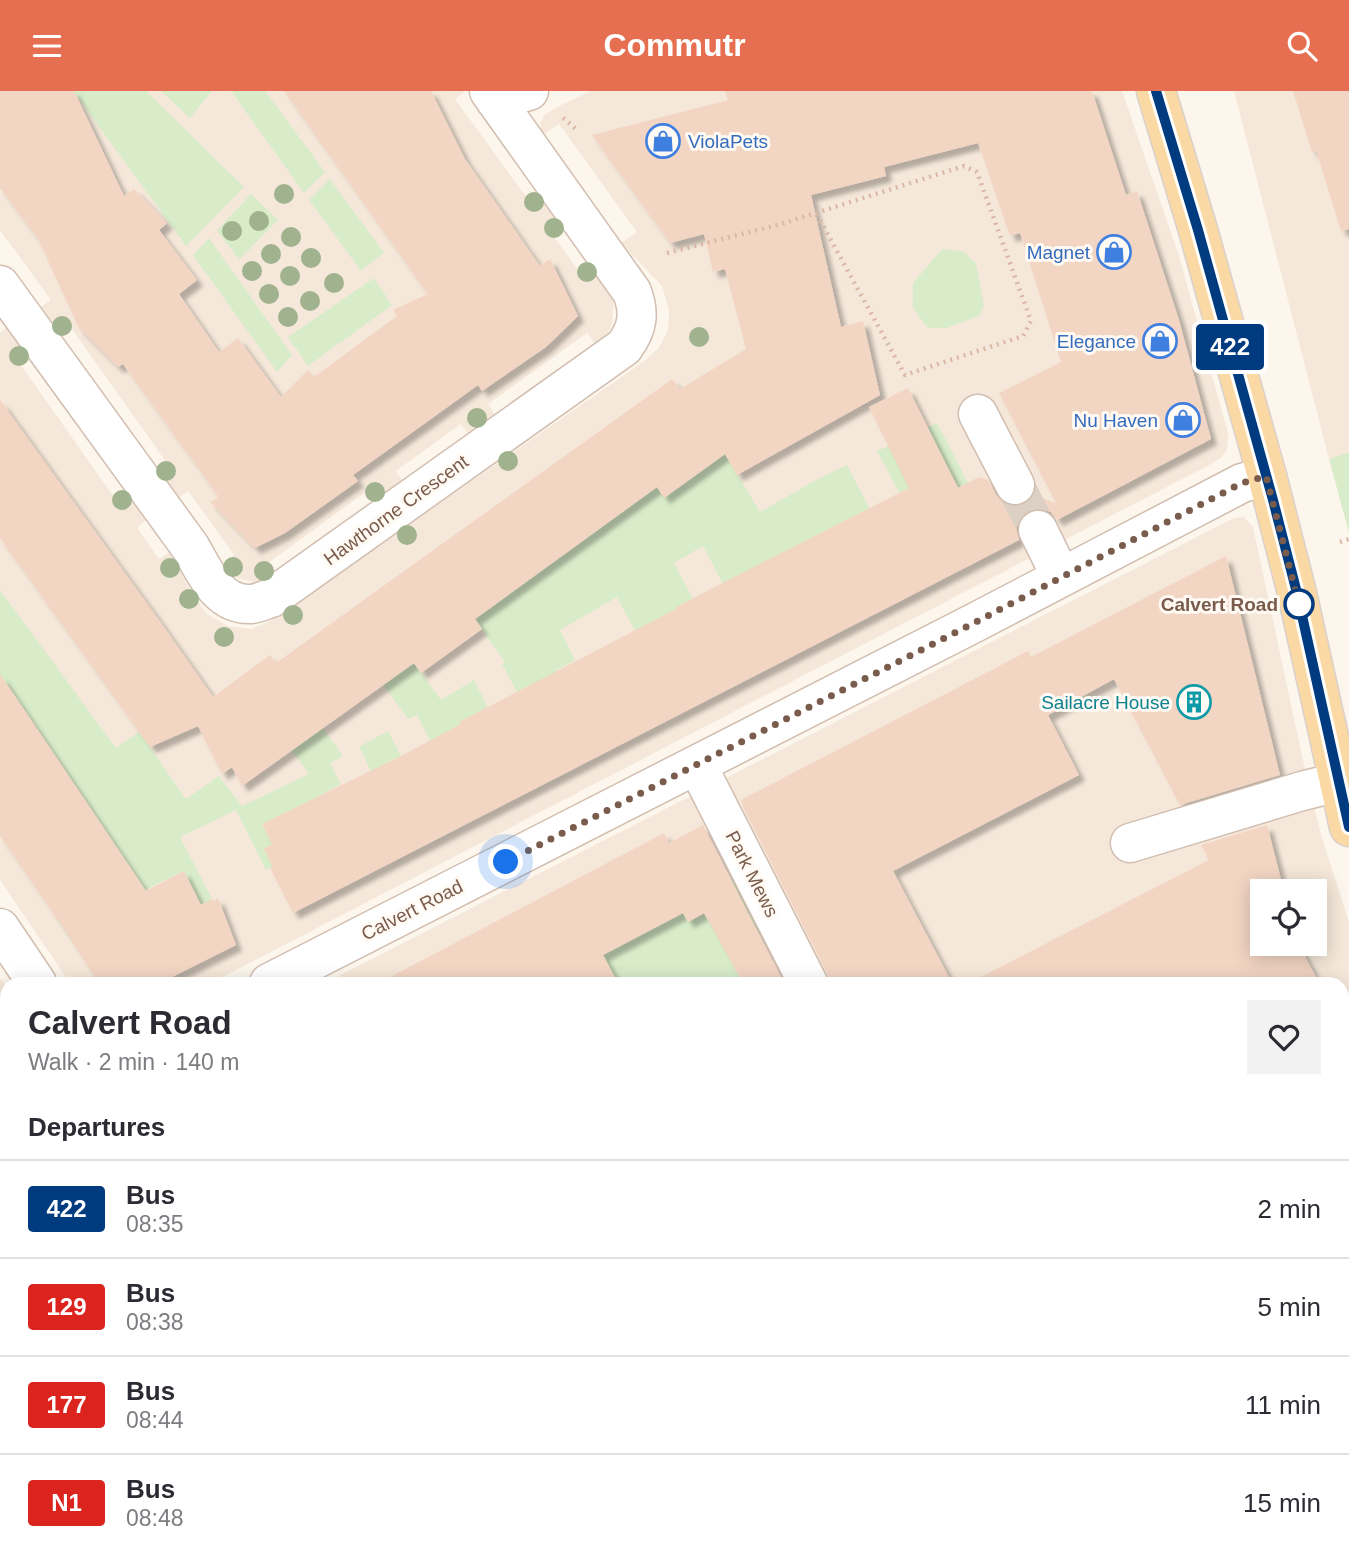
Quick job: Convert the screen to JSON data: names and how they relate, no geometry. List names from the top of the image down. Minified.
{"streets":{"street":["Hawthorne Crescent","Park Mews","Calvert Road"]},"crossings":[["Park Mews","Calvert Road"]],"places":{"shop":["ViolaPets","Magnet","Elegance","Nu Haven"],"other":["Calvert Road"],"building":["Sailacre House"]},"lines":["bus line 422"],"page":{"header":"Commutr","on_map":"422","heading":[["Calvert Road","Walk · 2 min · 140 m"],"Departures"],"list":[{"mark":"422","name":"Bus","note":"08:35","value":"2 min"},{"mark":"129","name":"Bus","note":"08:38","value":"5 min"},{"mark":"177","name":"Bus","note":"08:44","value":"11 min"},{"mark":"N1","name":"Bus","note":"08:48","value":"15 min"}]}}
